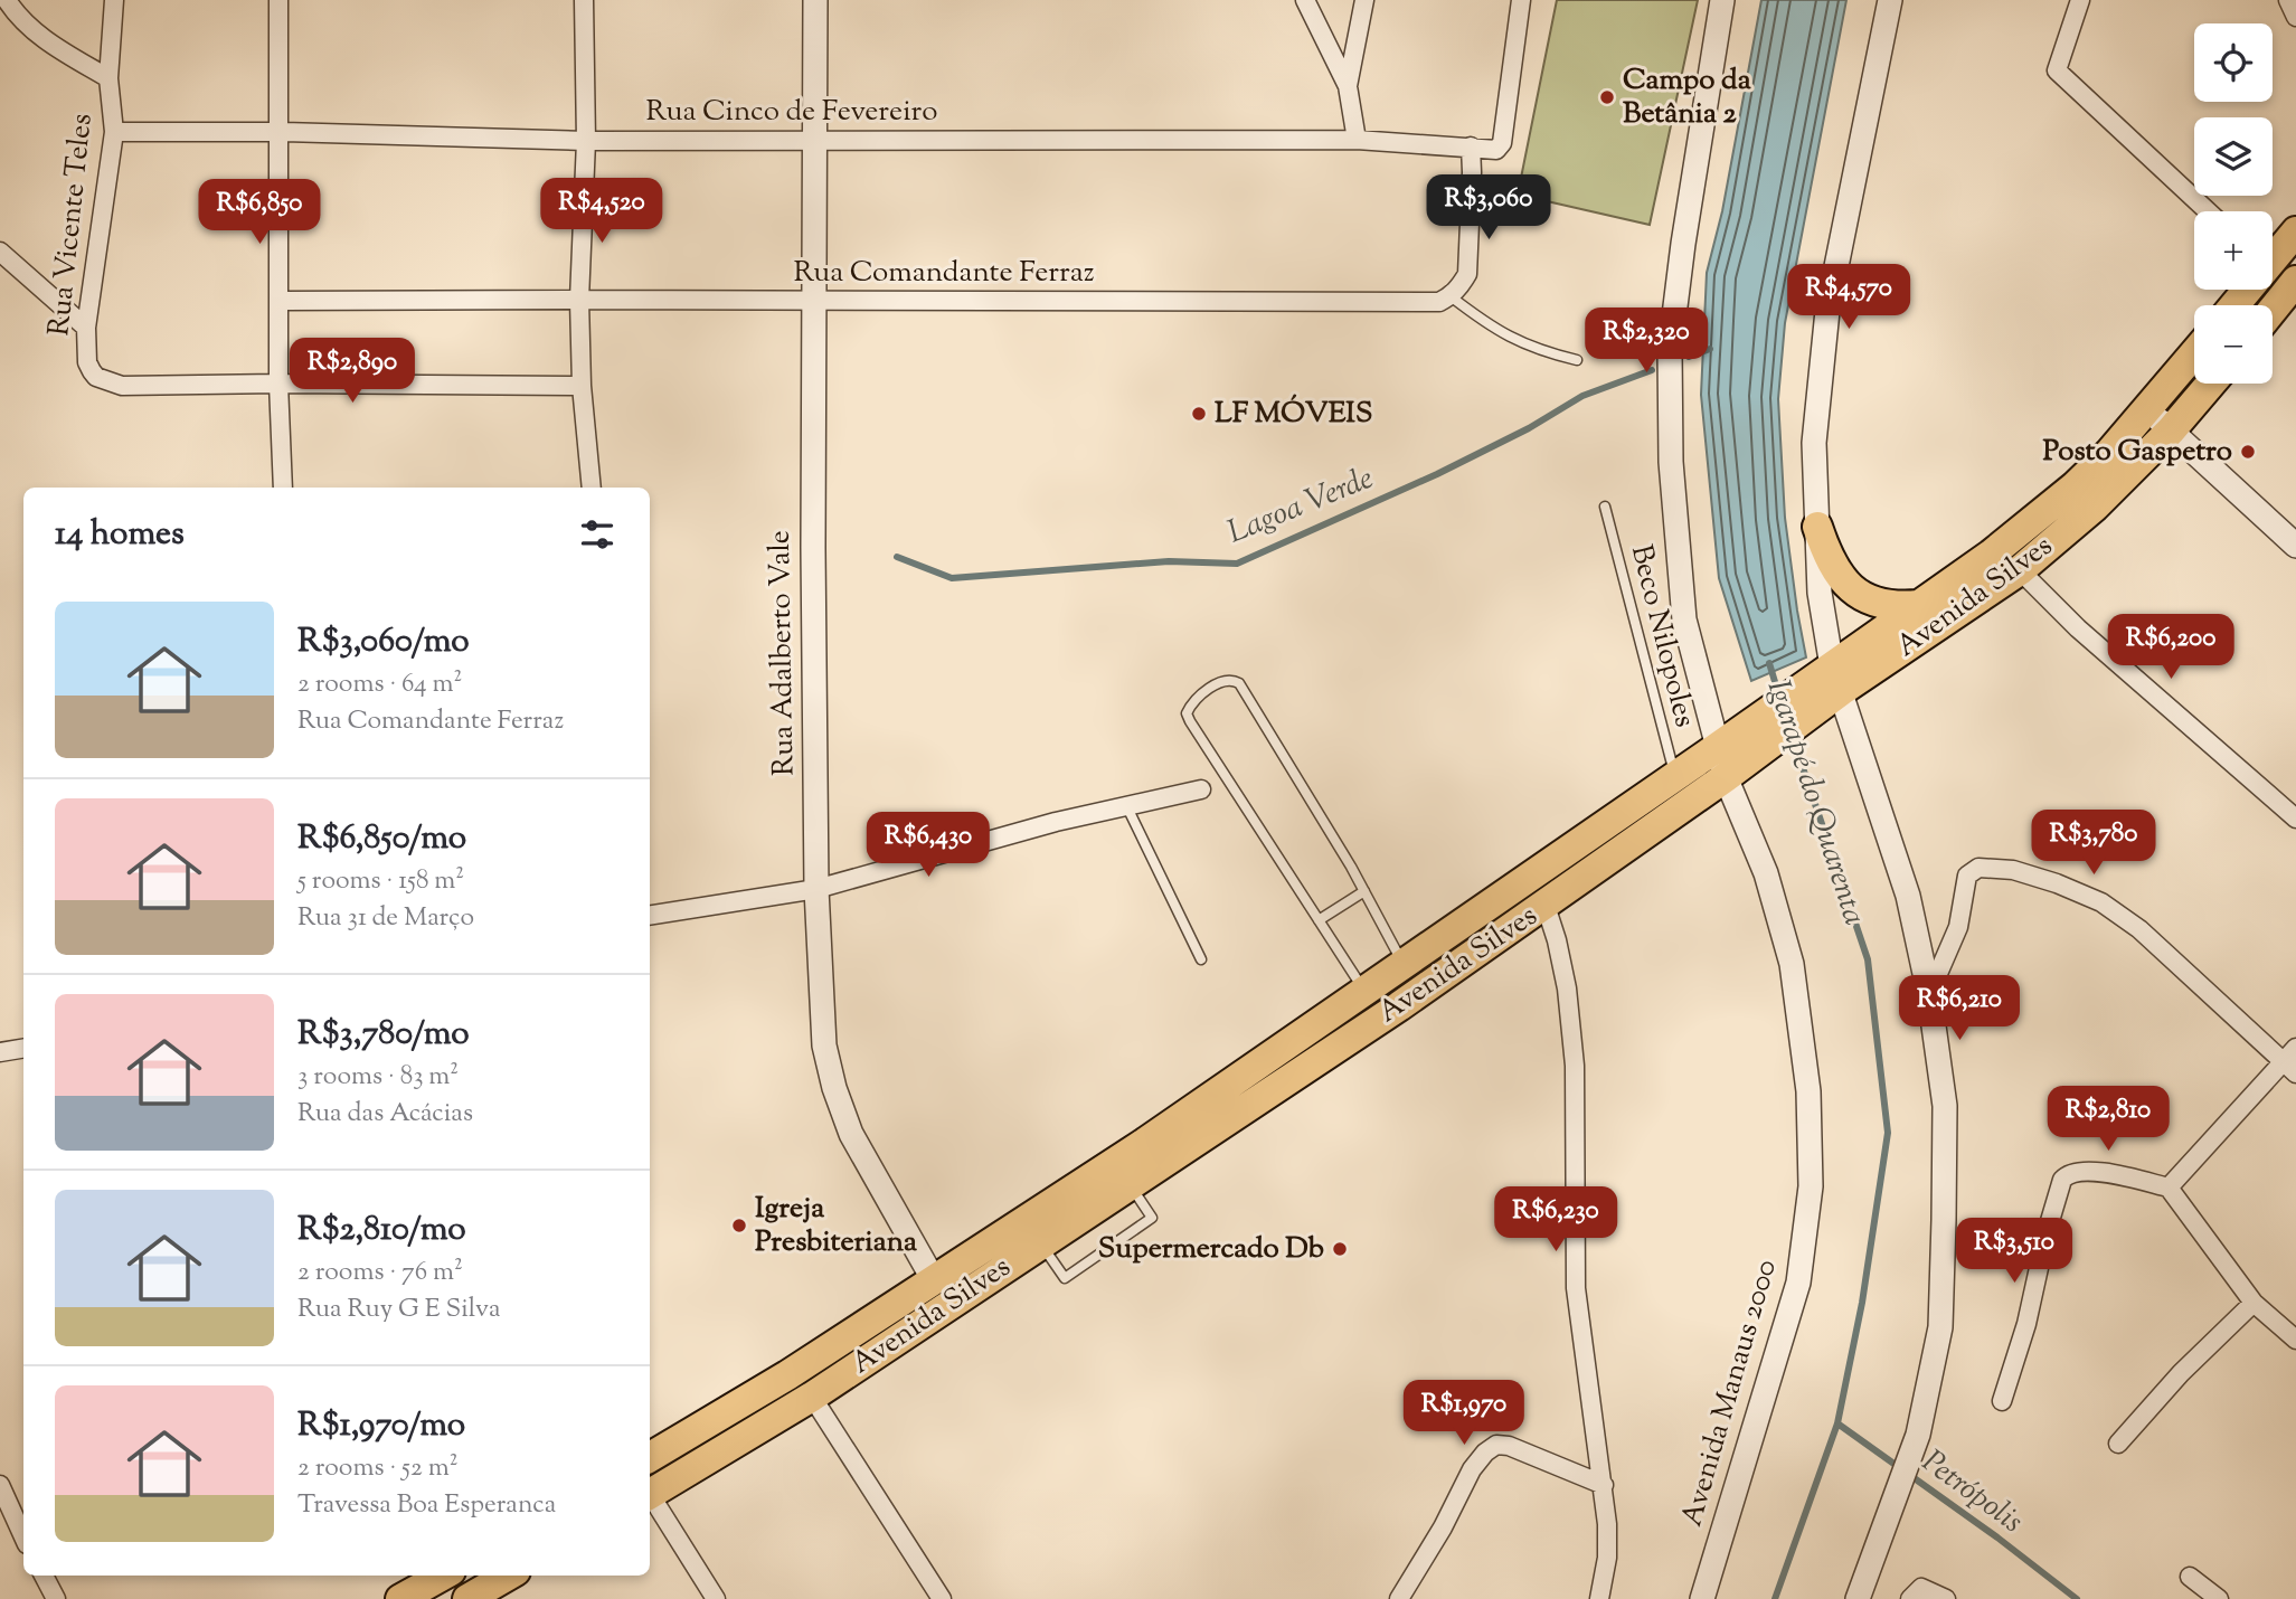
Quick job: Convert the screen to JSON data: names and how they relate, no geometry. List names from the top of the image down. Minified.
{"streets":{"main road":["Avenida Silves"],"street":["Rua Cinco de Fevereiro","Rua Vicente Teles","Rua Comandante Ferraz","Rua Adalberto Vale","Avenida Manaus 2000"],"lane":["Beco Nilopoles"]},"crossings":[["Rua Cinco de Fevereiro","Rua Vicente Teles"],["Rua Cinco de Fevereiro","Rua Adalberto Vale"],["Rua Comandante Ferraz","Rua Adalberto Vale"],["Avenida Silves","Beco Nilopoles"],["Avenida Silves","Rua Adalberto Vale"],["Avenida Silves","Avenida Manaus 2000"]],"water":["Lagoa Verde","Igarapé do Quarenta","Petrópolis"],"places":["Campo da Betânia 2","LF MÓVEIS","Posto Gaspetro","Igreja Presbiteriana","Supermercado Db"],"page":{"map_buttons":["+","−"],"price":["R$3,060","R$4,520","R$6,850","R$4,570","R$2,320","R$2,890","R$6,200","R$3,780","R$6,430","R$6,210","R$2,810","R$6,230","R$3,510","R$1,970"],"heading":"14 homes","list":[{"name":"R$3,060/mo","note":"2 rooms · 64 m² · Rua Comandante Ferraz"},{"name":"R$6,850/mo","note":"5 rooms · 158 m² · Rua 31 de Março"},{"name":"R$3,780/mo","note":"3 rooms · 83 m² · Rua das Acácias"},{"name":"R$2,810/mo","note":"2 rooms · 76 m² · Rua Ruy G E Silva"},{"name":"R$1,970/mo","note":"2 rooms · 52 m² · Travessa Boa Esperanca"}]}}
